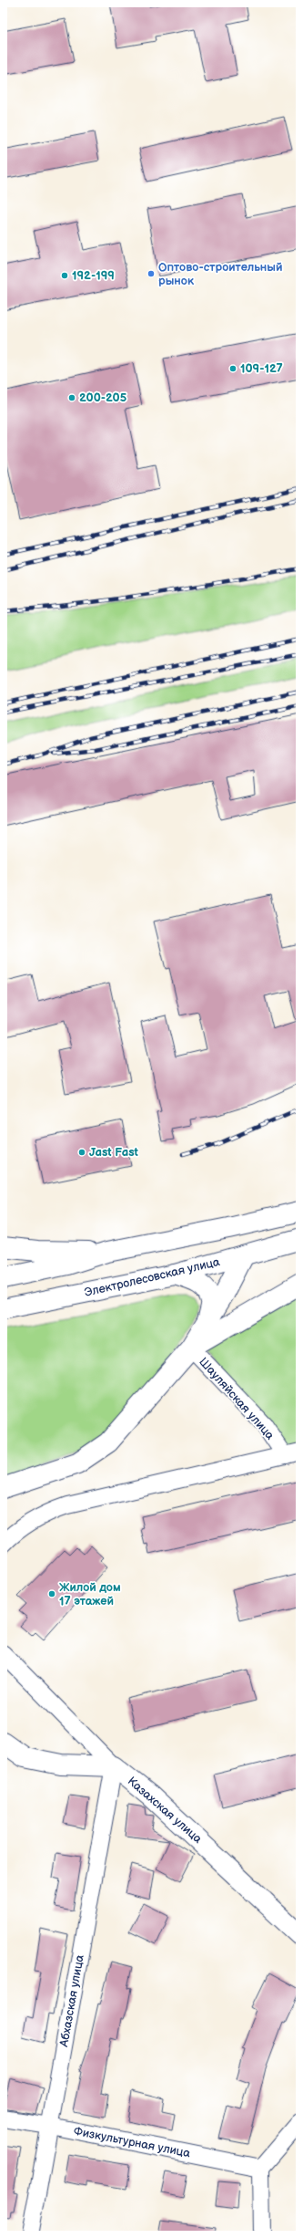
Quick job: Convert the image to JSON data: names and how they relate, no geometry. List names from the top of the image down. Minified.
{"streets":{"main road":["Электролесовская улица","Казахская улица"],"street":["Шауляйская улица","Абхазская улица","Физкультурная улица"]},"crossings":[["Казахская улица","Абхазская улица"],["Абхазская улица","Физкультурная улица"]],"places":["Оптово-строительный рынок","192-199","109-127","200-205","Jast Fast","Жилой дом 17 этажей"]}
